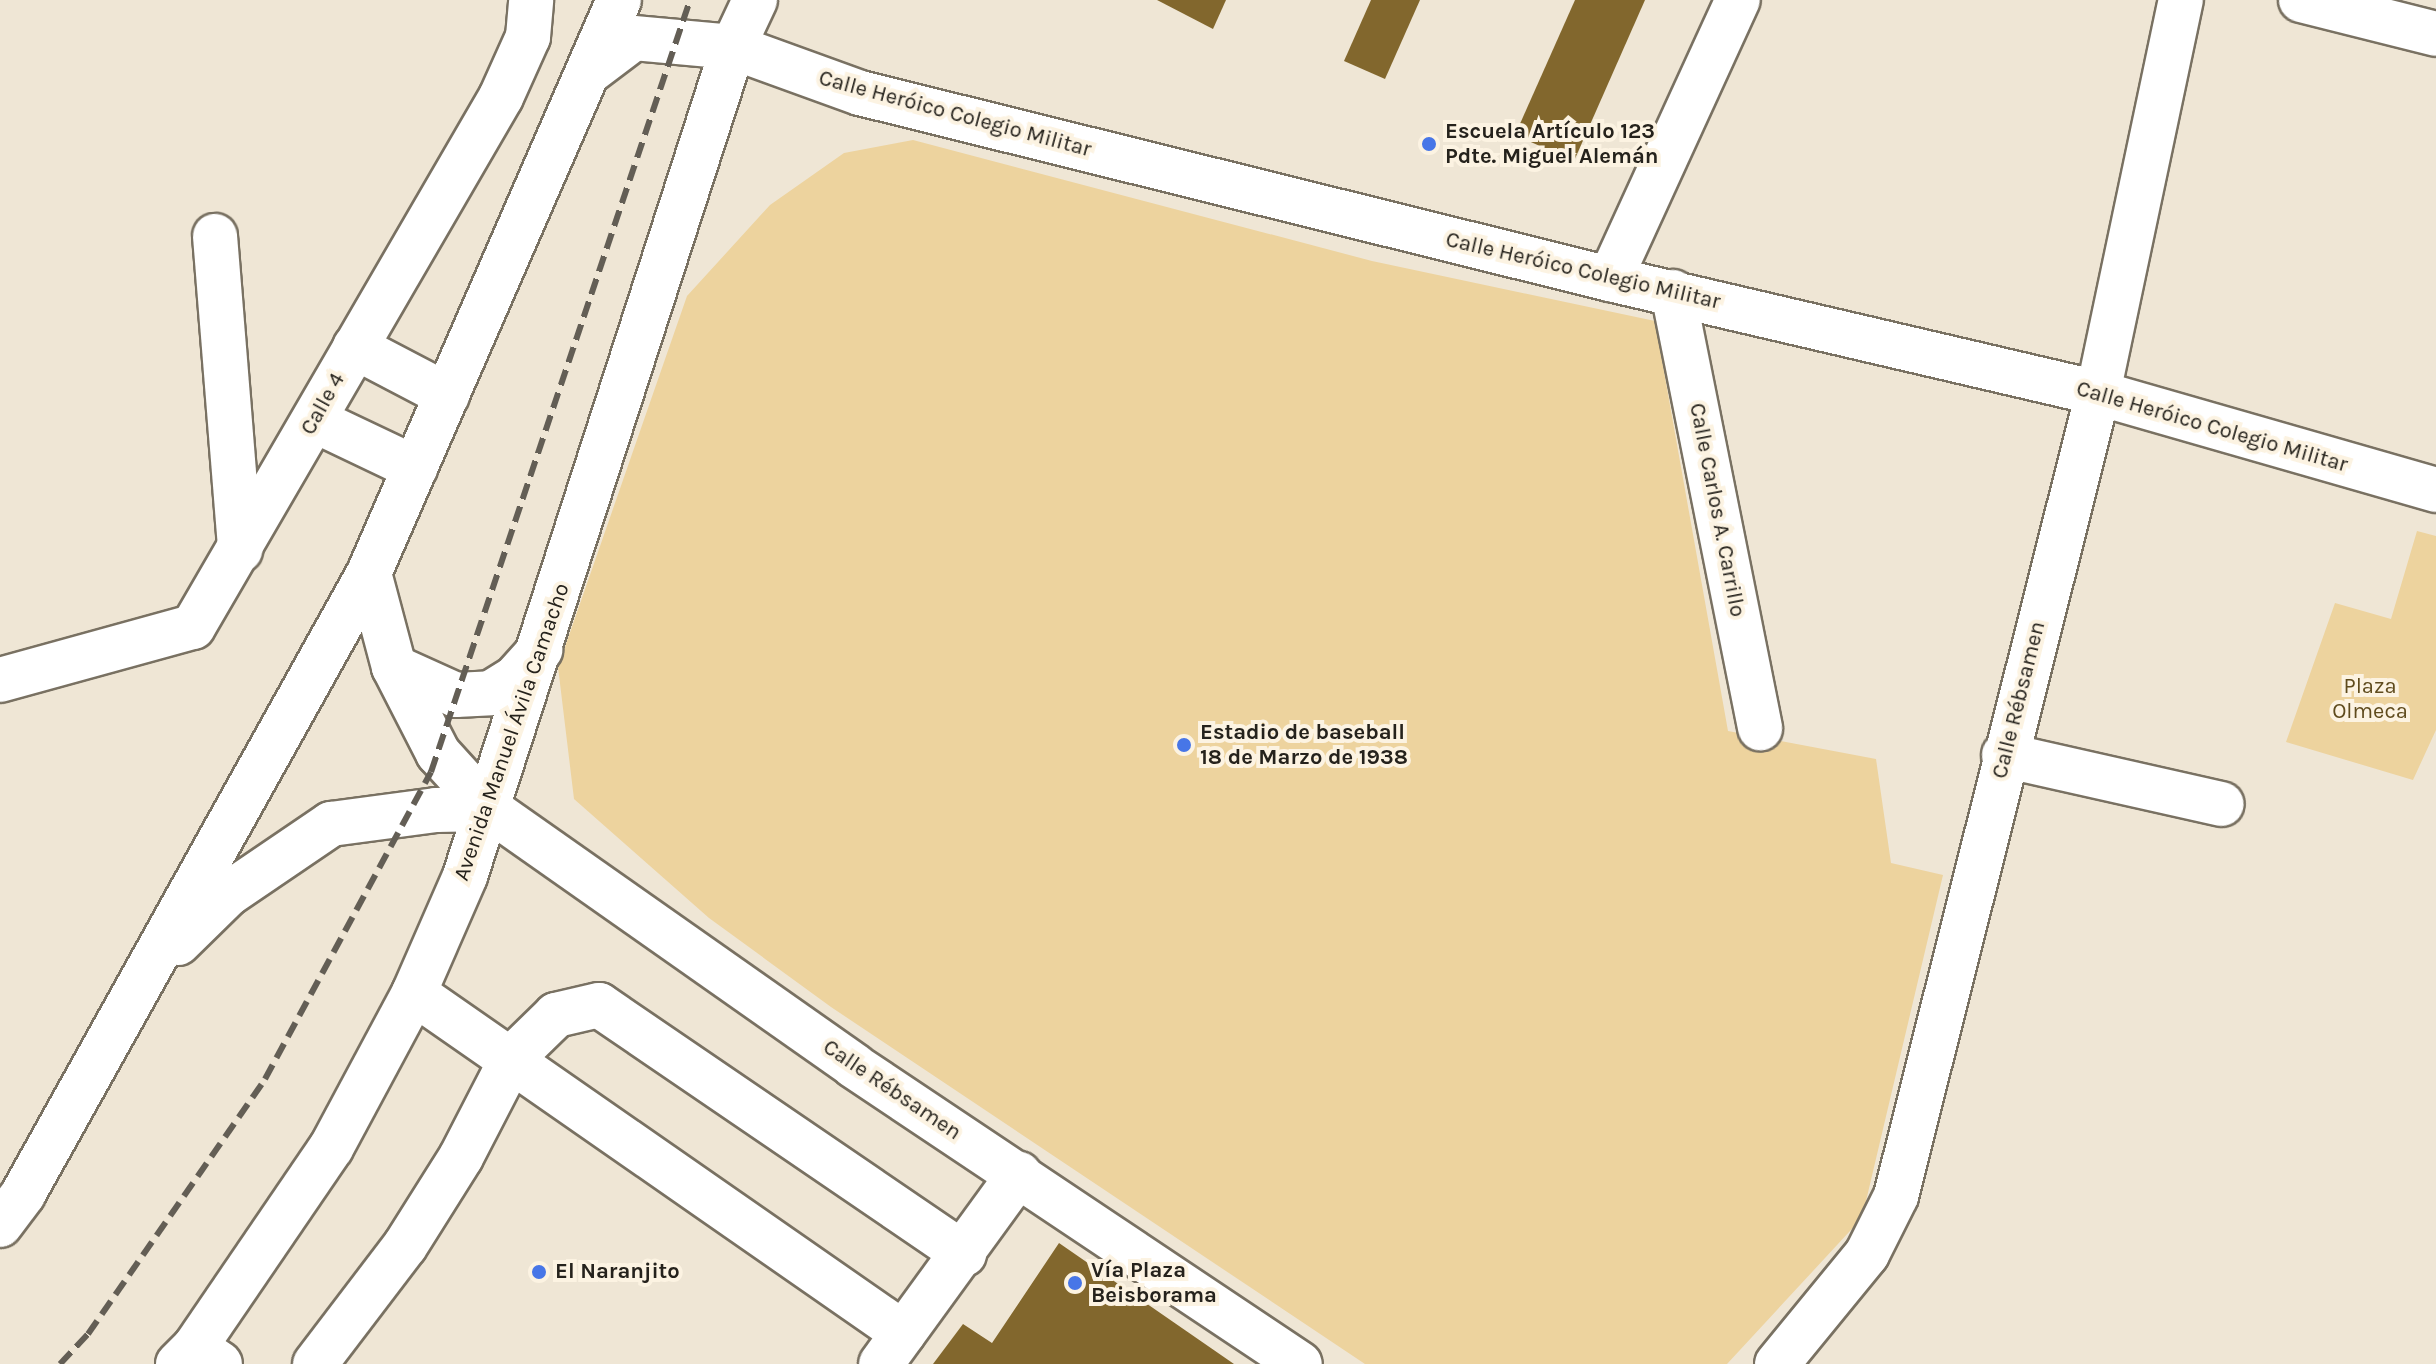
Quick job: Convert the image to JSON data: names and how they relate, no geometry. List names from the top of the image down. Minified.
{"streets":{"street":["Calle Heróico Colegio Militar","Calle 4","Calle Carlos A. Carrillo","Calle Rébsamen","Avenida Manuel Ávila Camacho"]},"crossings":[["Calle Heróico Colegio Militar","Calle Carlos A. Carrillo"],["Calle Heróico Colegio Militar","Calle Rébsamen"],["Calle Heróico Colegio Militar","Avenida Manuel Ávila Camacho"],["Calle Rébsamen","Avenida Manuel Ávila Camacho"]],"parks":["Plaza Olmeca"],"places":["Escuela Artículo 123 Pdte. Miguel Alemán","Estadio de baseball 18 de Marzo de 1938","El Naranjito","Vía Plaza Beisborama"]}
